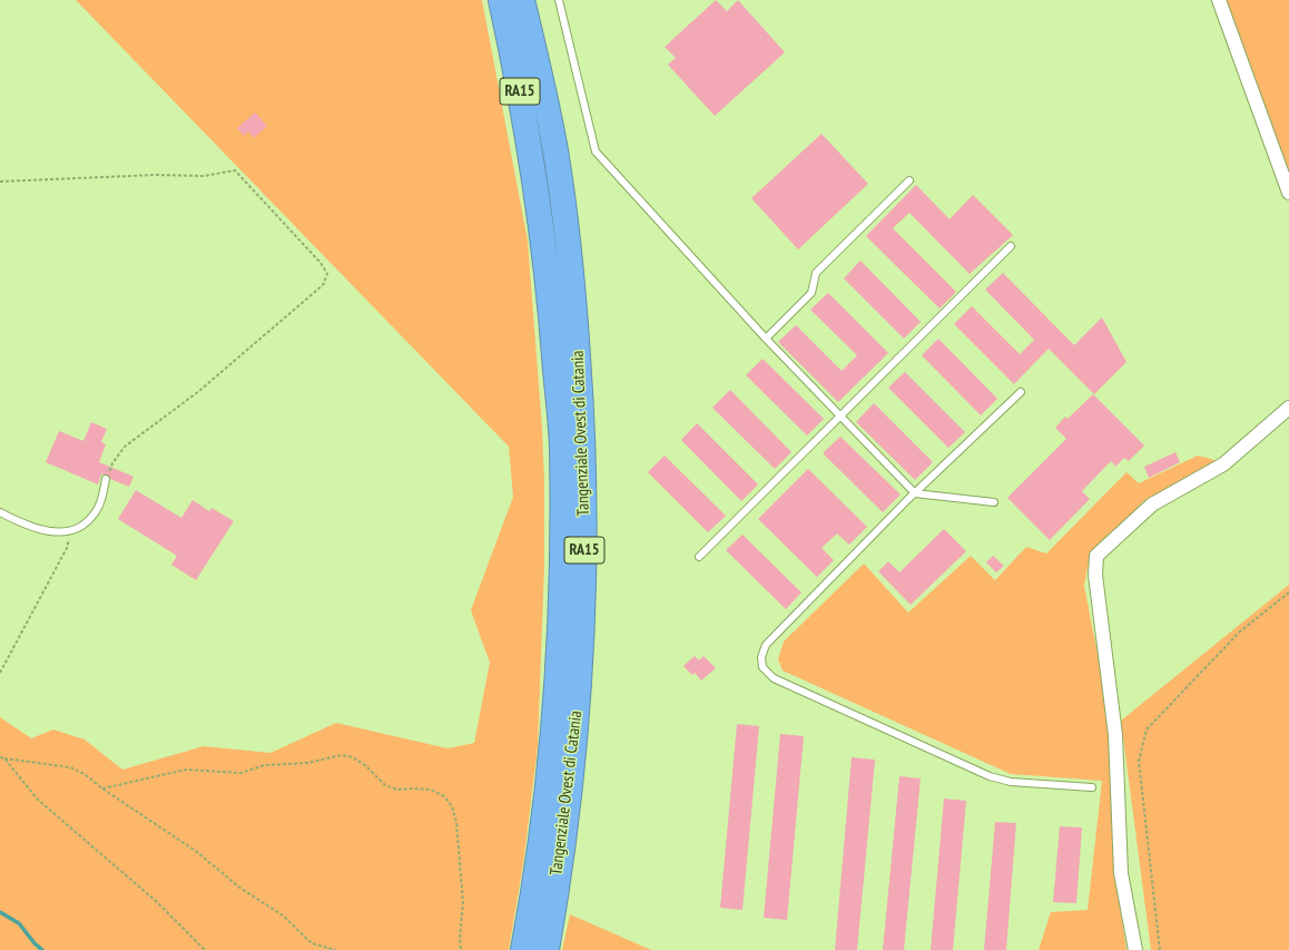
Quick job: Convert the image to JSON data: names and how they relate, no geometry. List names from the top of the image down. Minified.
{"streets":{"highway":["RA15","Tangenziale Ovest di Catania"]}}
